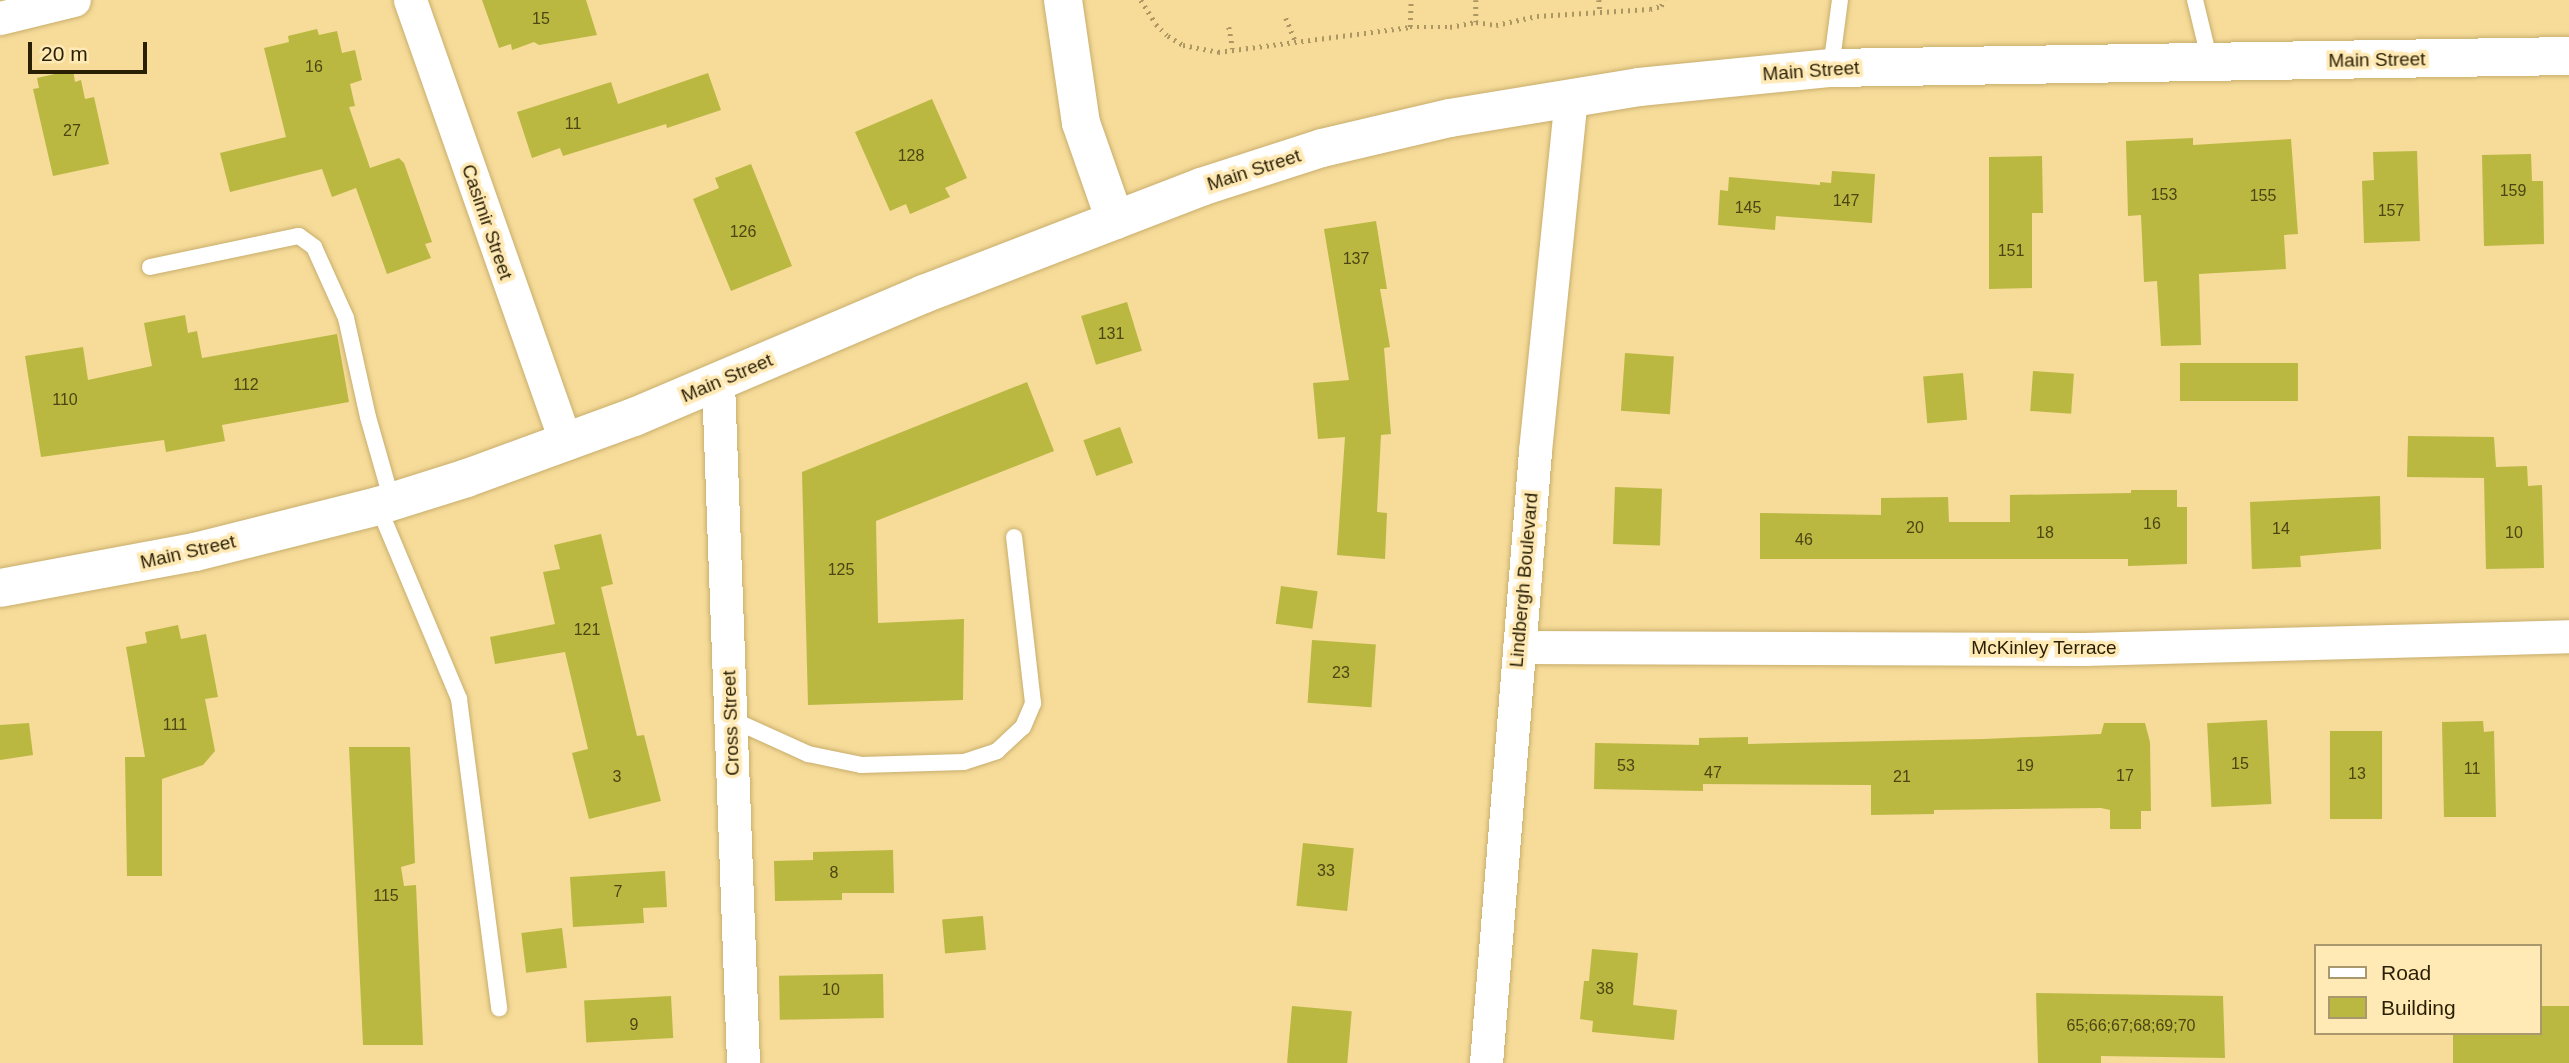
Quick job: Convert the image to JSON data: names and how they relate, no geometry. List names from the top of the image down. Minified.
{"streets":{"main road":["Main Street"],"street":["Casimir Street","Lindbergh Boulevard","McKinley Terrace","Cross Street"]},"crossings":[["Main Street","Casimir Street"],["Main Street","Lindbergh Boulevard"],["Main Street","Cross Street"],["Lindbergh Boulevard","McKinley Terrace"]],"house_numbers":["15","16","11","27","128","159","153","155","147","145","157","126","151","137","131","112","110","16","20","14","18","10","46","125","121","23","111","15","53","19","11","47","13","17","3","21","33","8","7","115","38","10","9","65;66;67;68;69;70"],"legend":["Road","Building"],"scale_bar":"20 m"}
